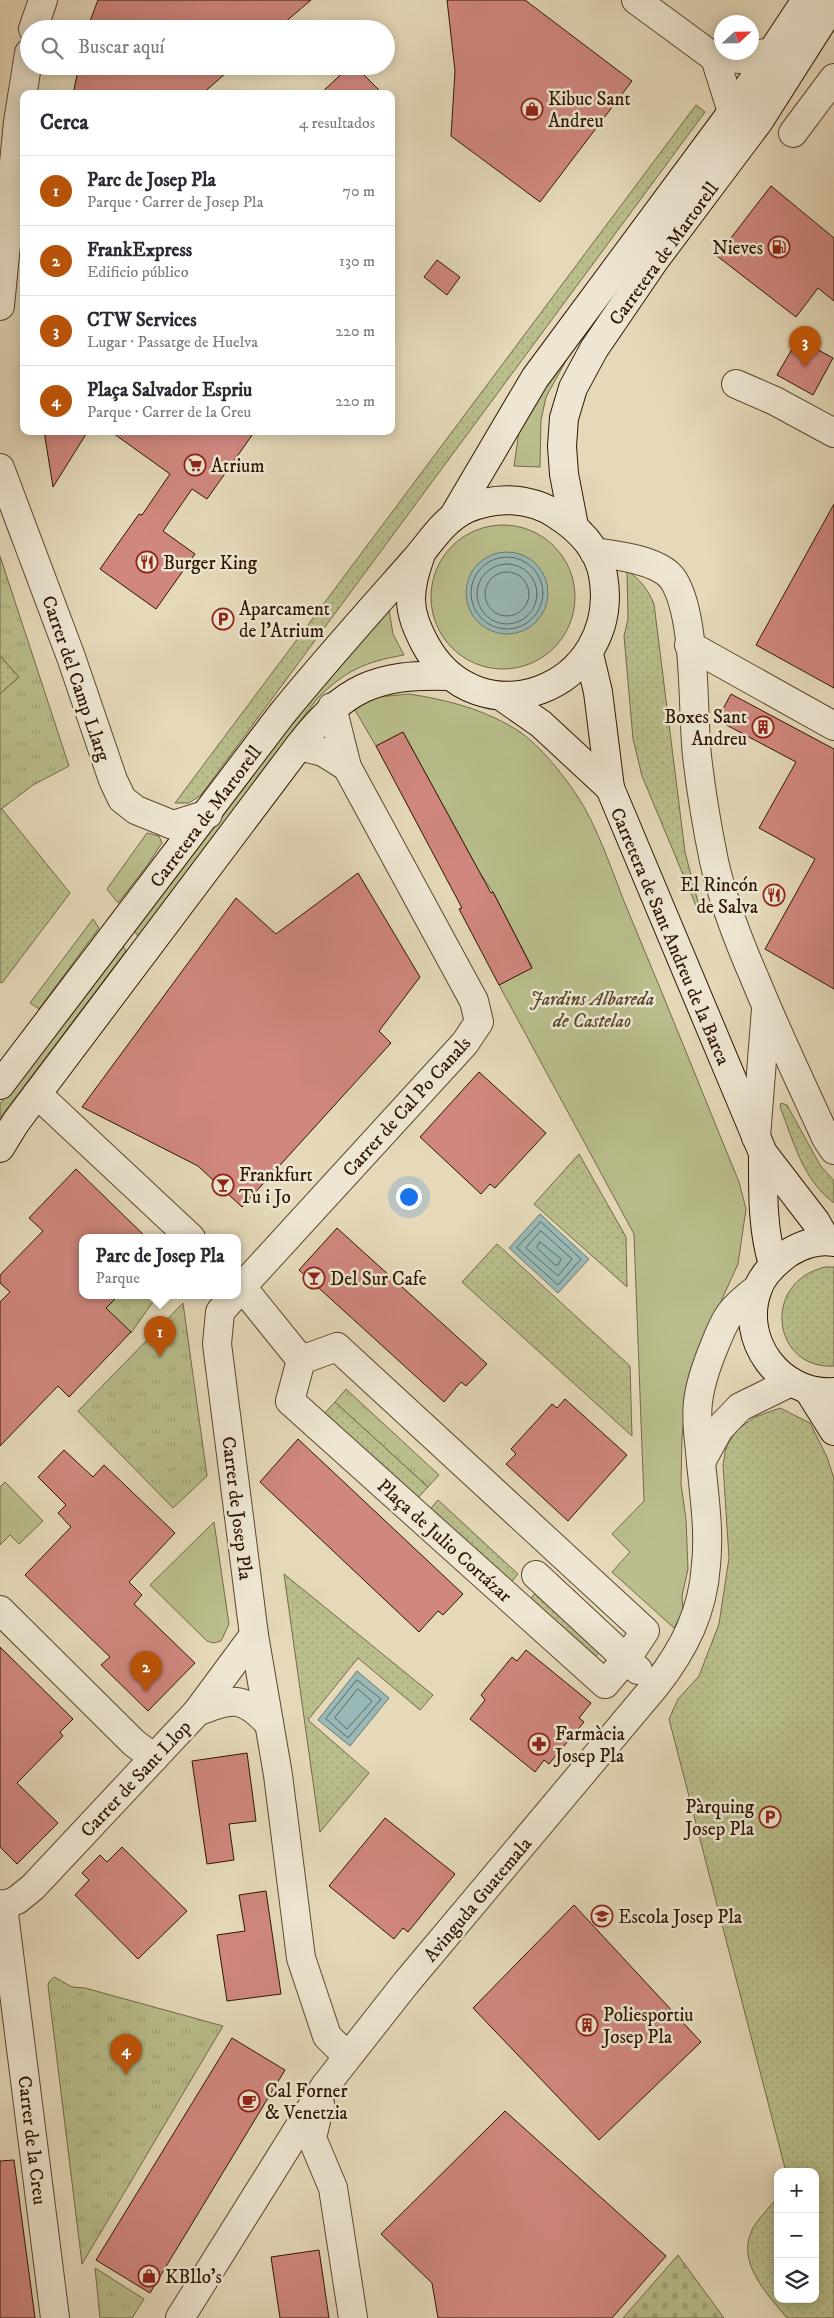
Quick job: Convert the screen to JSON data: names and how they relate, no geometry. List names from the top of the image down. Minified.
{"streets":{"street":["Carretera de Martorell","Carrer del Camp Llarg","Carretera de Sant Andreu de la Barca","Carrer de Cal Po Canals","Carrer de Josep Pla","Plaça de Julio Cortázar","Carrer de Sant Llop","Avinguda Guatemala","Carrer de la Creu"]},"crossings":[["Carretera de Martorell","Carrer del Camp Llarg"],["Carretera de Martorell","Carretera de Sant Andreu de la Barca"],["Carretera de Martorell","Carrer de Cal Po Canals"],["Carrer de Josep Pla","Carrer de Sant Llop"],["Carrer de Josep Pla","Avinguda Guatemala"],["Carrer de Sant Llop","Carrer de la Creu"]],"parks":["Jardins Albareda de Castelao"],"places":{"shop":["Kibuc Sant Andreu","KBllo's"],"fuel station":["Nieves"],"supermarket":["Atrium"],"restaurant":["Burger King","El Rincón de Salva"],"parking":["Aparcament de l'Atrium","Pàrquing Josep Pla"],"building":["Boxes Sant Andreu","Poliesportiu Josep Pla"],"bar":["Frankfurt Tu i Jo","Del Sur Cafe"],"pharmacy":["Farmàcia Josep Pla"],"school or university":["Escola Josep Pla"],"cafe":["Cal Forner & Venetzia"]},"north":"right","page":{"search":"Buscar aquí","heading":["Cerca","4 resultados"],"list":[{"mark":"1","name":"Parc de Josep Pla","note":"Parque · Carrer de Josep Pla","value":"70 m"},{"mark":"2","name":"FrankExpress","note":"Edificio público","value":"130 m"},{"mark":"3","name":"CTW Services","note":"Lugar · Passatge de Huelva","value":"220 m"},{"mark":"4","name":"Plaça Salvador Espriu","note":"Parque · Carrer de la Creu","value":"220 m"}],"pins":["3","1","2","4"],"popup":["Parc de Josep Pla","Parque"],"map_buttons":["+","−"]}}
